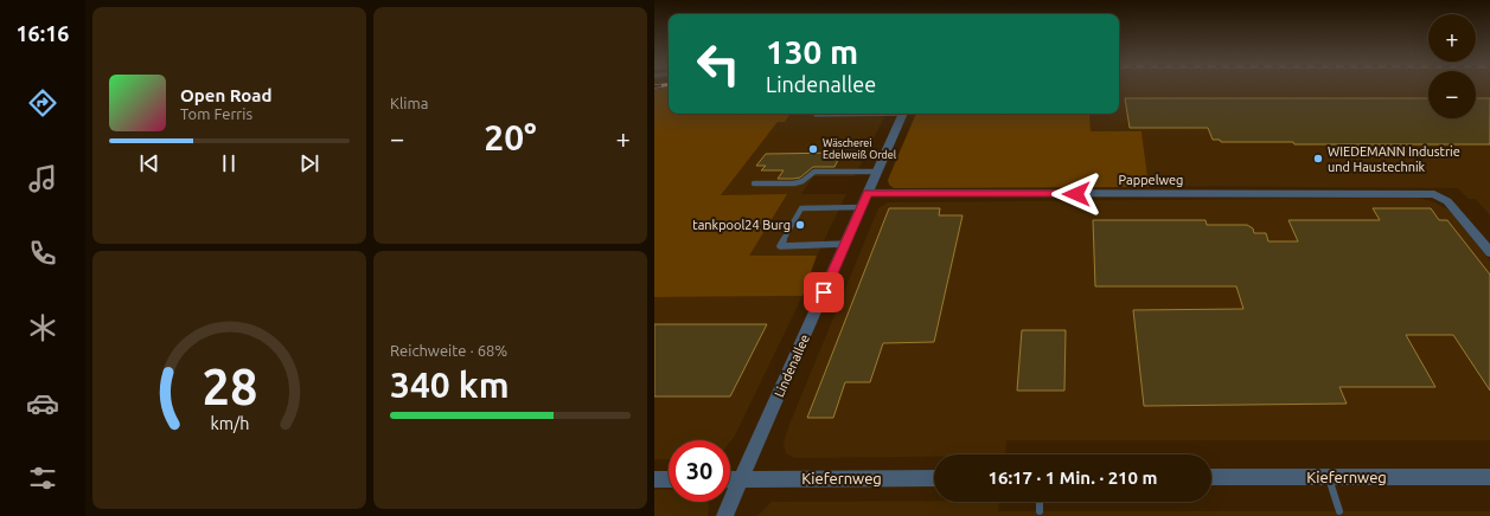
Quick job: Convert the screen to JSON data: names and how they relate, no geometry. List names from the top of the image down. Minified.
{"streets":{"street":["Pappelweg","Lindenallee","Kiefernweg"]},"crossings":[["Pappelweg","Lindenallee"],["Lindenallee","Kiefernweg"]],"places":["Wäscherei Edelweiß Ordel","WIEDEMANN Industrie und Haustechnik","tankpool24 Burg"],"page":{"tabs":"16:16","tile":["Klima",["Reichweite · 68%","340 km"]],"map_buttons":["+","−"],"turn":["130 m","Lindenallee"],"song":["Open Road","Tom Ferris"],"heat":["−","20°","+"],"limit":"30","trip":"16:17 · 1 Min. · 210 m","gauge":["28","km/h"]}}
